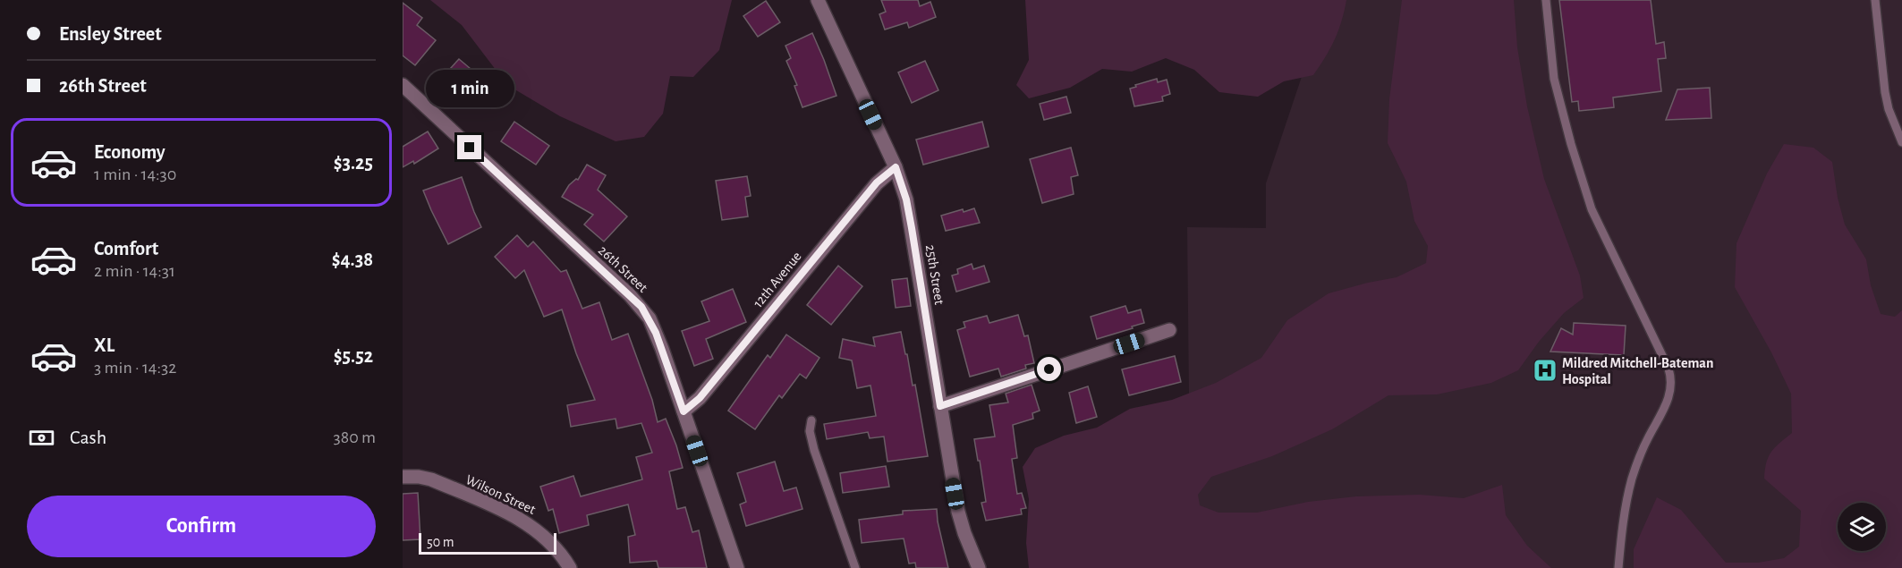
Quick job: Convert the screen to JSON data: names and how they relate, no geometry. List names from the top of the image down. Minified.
{"streets":{"street":["26th Street","25th Street","12th Avenue","Wilson Street"]},"crossings":[["26th Street","12th Avenue"],["25th Street","12th Avenue"]],"places":{"hospital":["Mildred Mitchell-Bateman Hospital"]},"scale_bar":"50 m","page":{"banner":["Ensley Street","26th Street"],"bubble":"1 min","list":[{"name":"Economy","note":"1 min · 14:30","value":"$3.25"},{"name":"Comfort","note":"2 min · 14:31","value":"$4.38"},{"name":"XL","note":"3 min · 14:32","value":"$5.52"}],"pay":["Cash","380 m"],"buttons":"Confirm","scale":"50 m"}}
